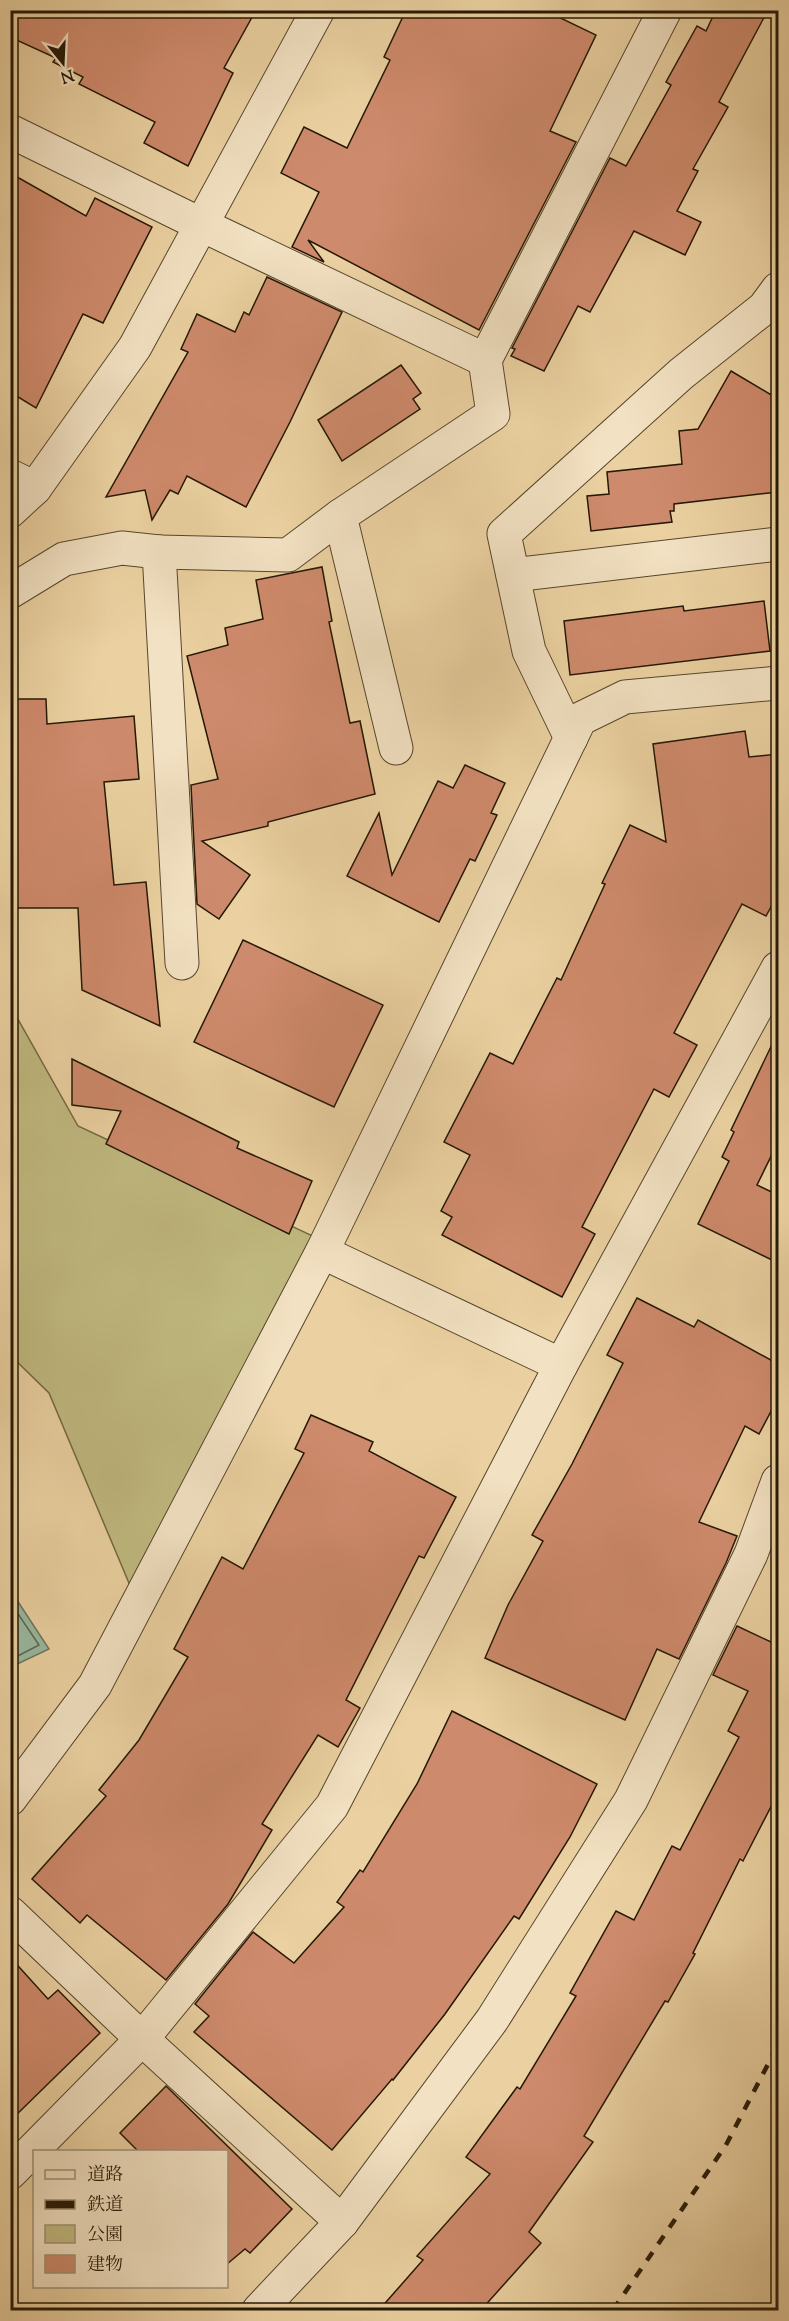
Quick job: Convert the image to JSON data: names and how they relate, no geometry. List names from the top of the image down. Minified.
{"legend":["道路","鉄道","公園","建物"],"north":"bottom"}
